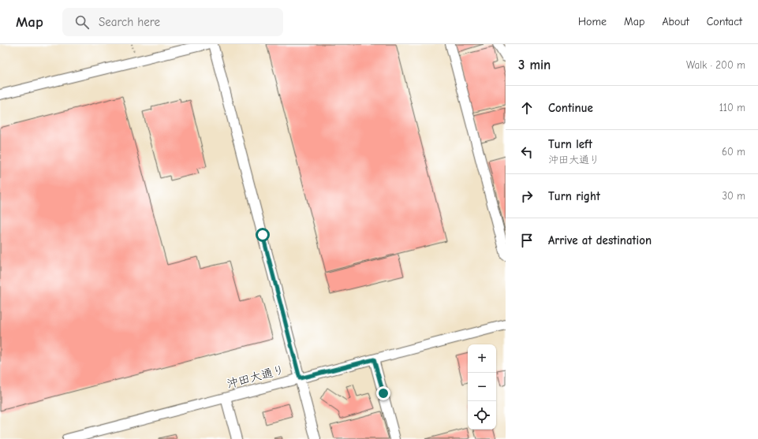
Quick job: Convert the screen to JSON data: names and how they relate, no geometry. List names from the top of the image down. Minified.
{"streets":{"street":["沖田大通り"]},"page":{"header":"Map","search":"Search here","nav":["Home","Map","About","Contact"],"heading":["3 min","Walk · 200 m"],"list":[["Continue","110 m"],["Turn left","沖田大通り","60 m"],["Turn right","30 m"],"Arrive at destination"],"map_buttons":["+","−"]}}
